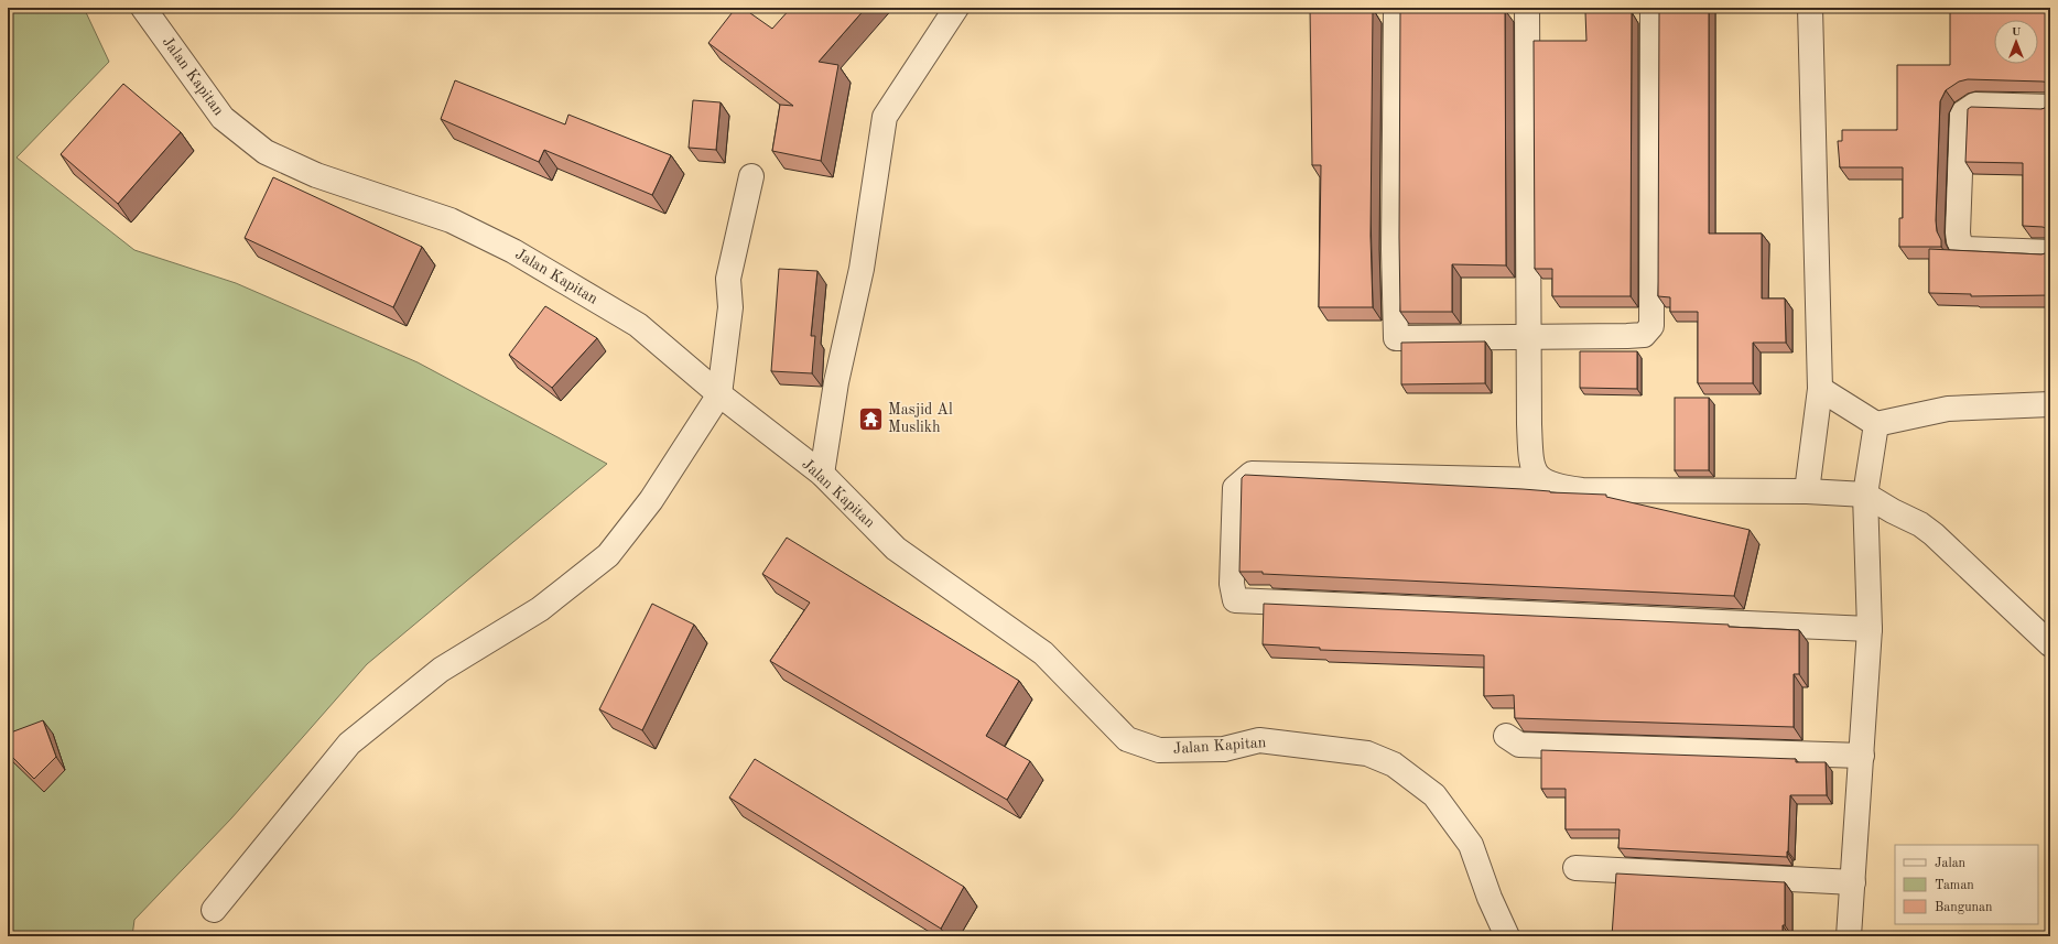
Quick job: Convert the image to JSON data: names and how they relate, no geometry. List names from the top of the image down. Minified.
{"streets":{"street":["Jalan Kapitan"]},"places":{"temple":["Masjid Al Muslikh"]},"legend":["Jalan","Taman","Bangunan"],"north":"top"}
